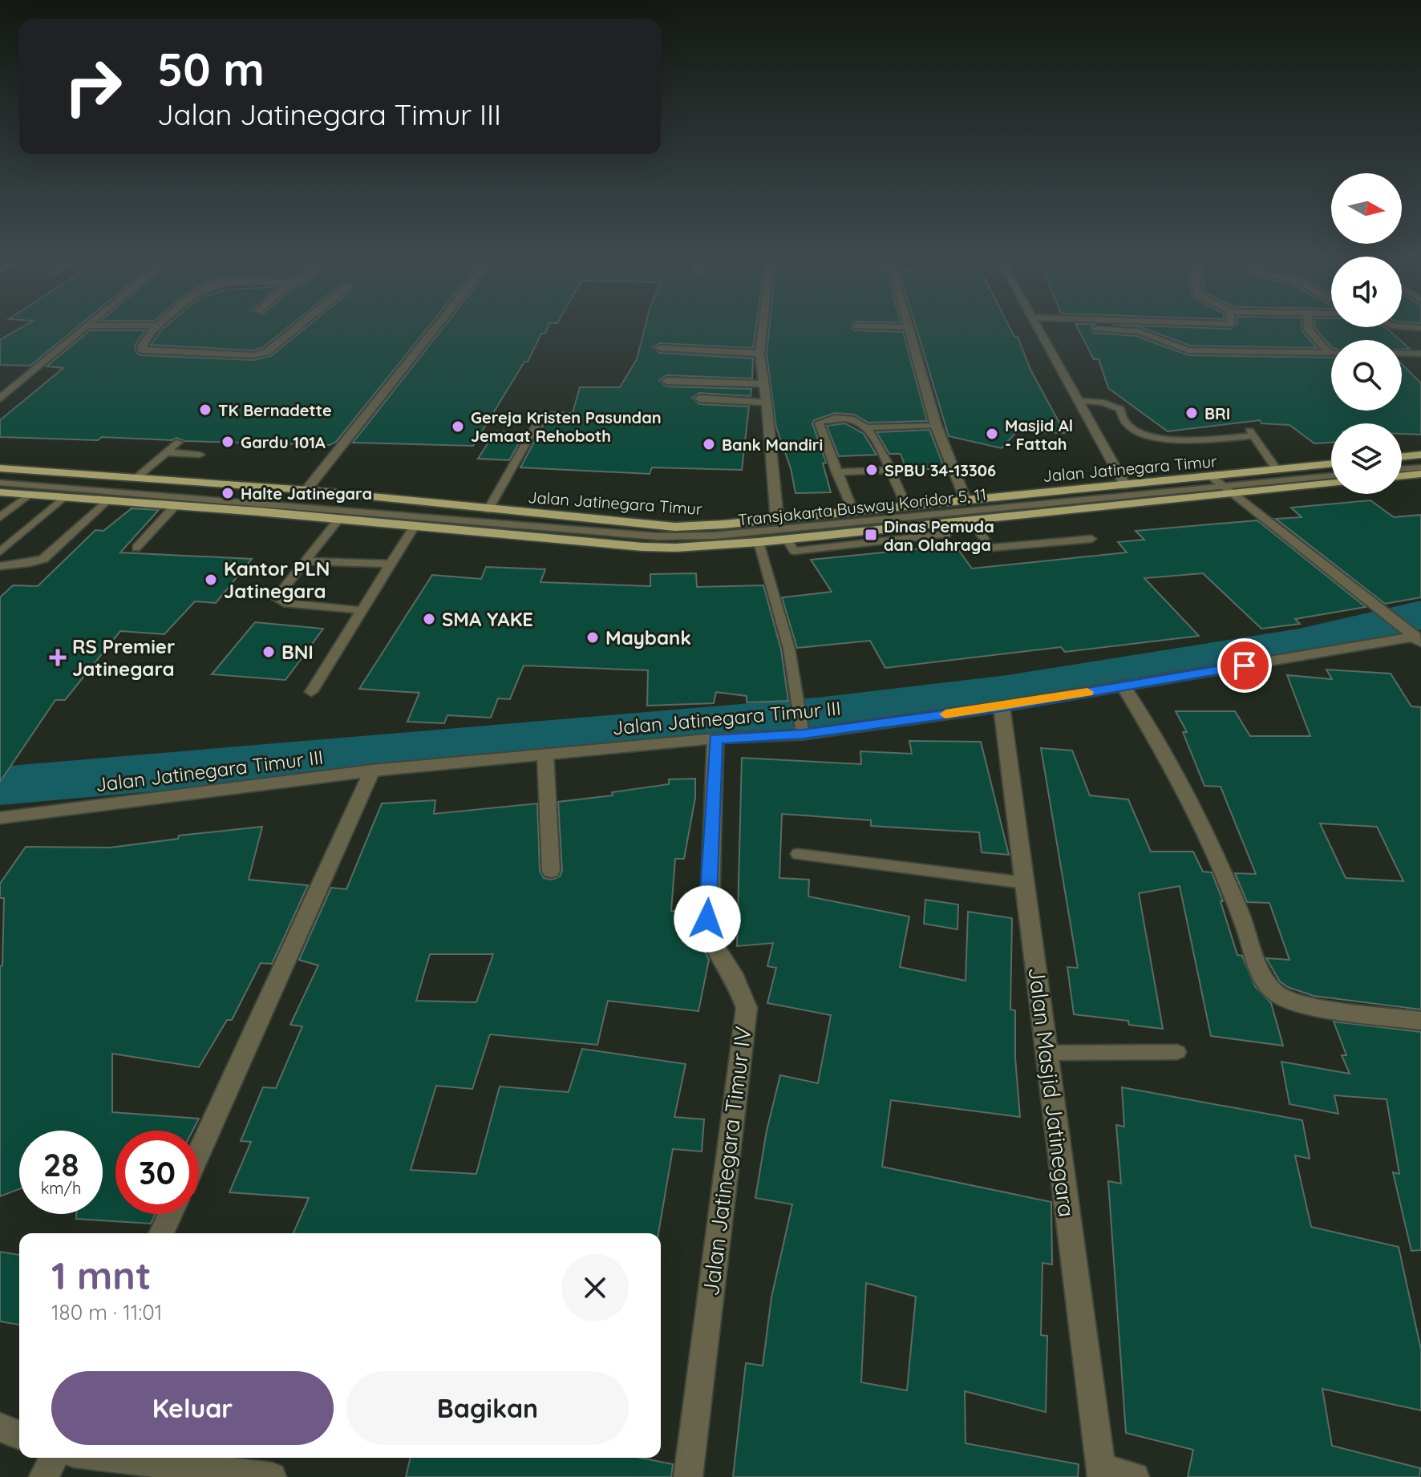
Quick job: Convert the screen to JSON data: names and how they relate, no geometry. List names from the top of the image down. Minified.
{"streets":{"main road":["Jalan Jatinegara Timur"],"street":["Jalan Jatinegara Timur III","Jalan Masjid Jatinegara","Jalan Jatinegara Timur IV"],"lane":["Transjakarta Busway Koridor 5, 11"]},"crossings":[["Jalan Jatinegara Timur","Transjakarta Busway Koridor 5, 11"],["Jalan Jatinegara Timur III","Jalan Masjid Jatinegara"],["Jalan Jatinegara Timur III","Jalan Jatinegara Timur IV"]],"places":{"other":["TK Bernadette","BRI","Gereja Kristen Pasundan Jemaat Rehoboth","Masjid Al - Fattah","Gardu 101A","Bank Mandiri","SPBU 34-13306","Halte Jatinegara","Kantor PLN Jatinegara","SMA YAKE","Maybank","BNI"],"transit":["Dinas Pemuda dan Olahraga"],"health":["RS Premier Jatinegara"]},"north":"right","page":{"turn":["50 m","Jalan Jatinegara Timur III"],"speed":"28 km/h","limit":"30","heading":["1 mnt","180 m · 11:01"],"buttons":["Keluar","Bagikan"]}}
